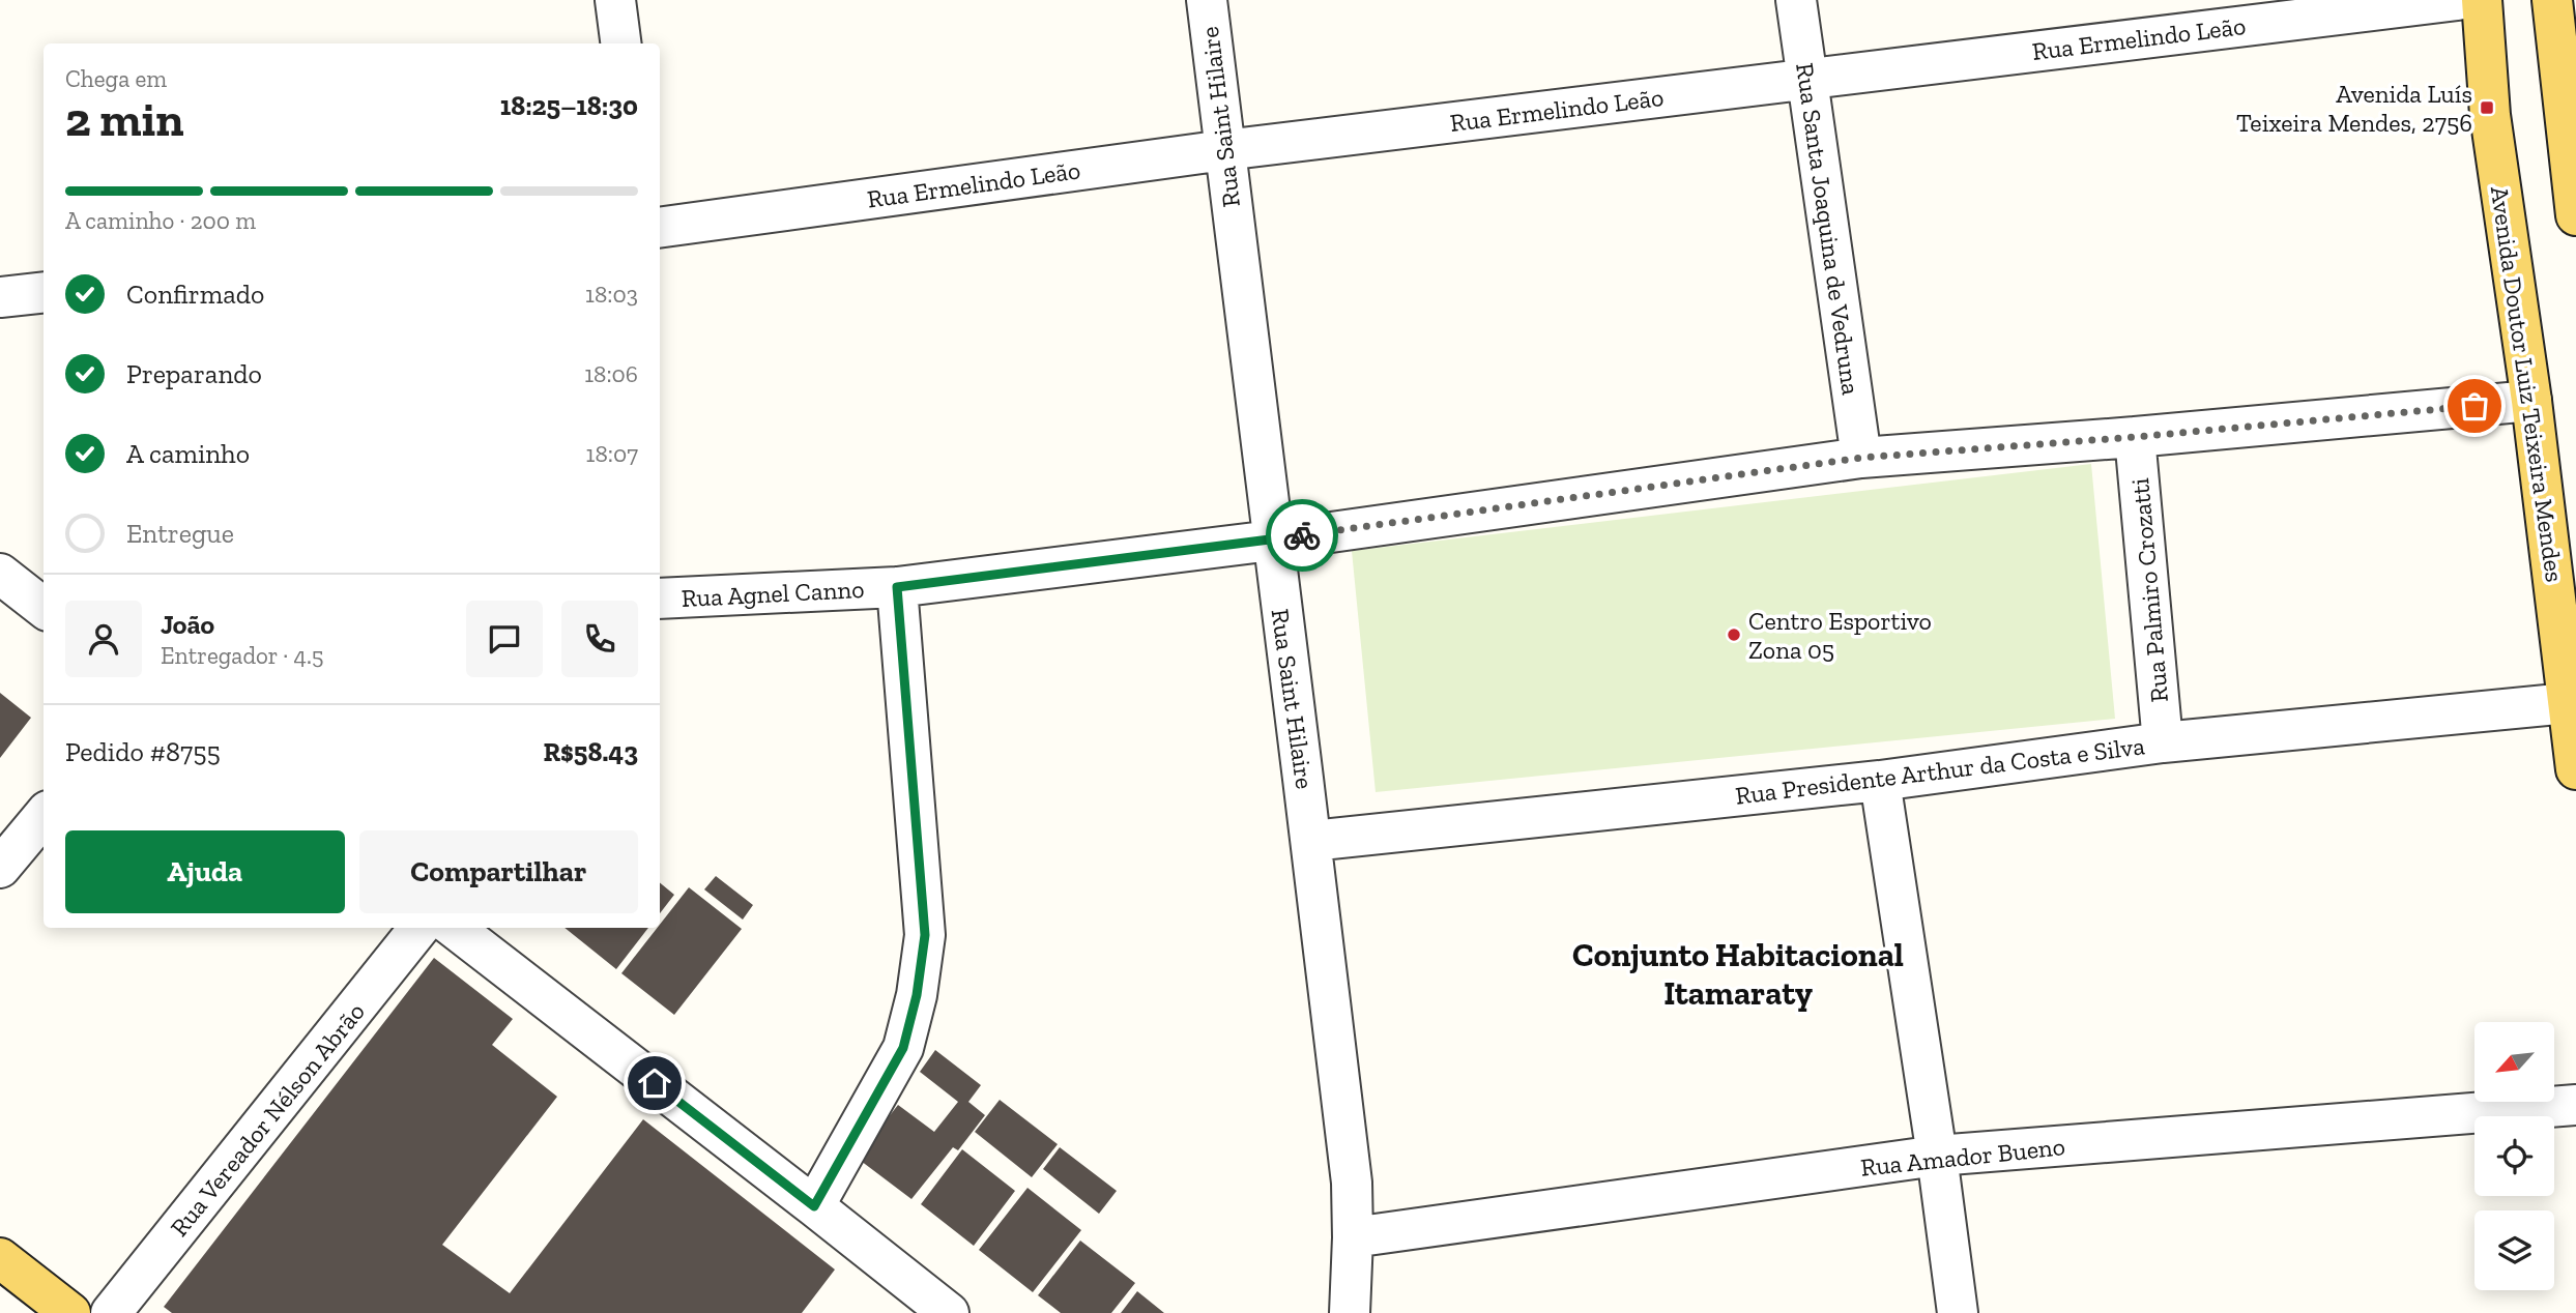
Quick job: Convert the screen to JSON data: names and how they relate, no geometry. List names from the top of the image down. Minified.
{"streets":{"main road":["Avenida Doutor Luiz Teixeira Mendes"],"street":["Rua Ermelindo Leão","Rua Saint Hilaire","Rua Santa Joaquina de Vedruna","Rua Palmiro Crozatti","Rua Agnel Canno","Rua Presidente Arthur da Costa e Silva","Rua Vereador Nélson Abrão","Rua Amador Bueno"]},"crossings":[["Rua Ermelindo Leão","Rua Saint Hilaire"],["Rua Ermelindo Leão","Rua Santa Joaquina de Vedruna"],["Rua Saint Hilaire","Rua Agnel Canno"],["Rua Saint Hilaire","Rua Presidente Arthur da Costa e Silva"],["Rua Saint Hilaire","Rua Amador Bueno"],["Rua Santa Joaquina de Vedruna","Rua Agnel Canno"],["Avenida Doutor Luiz Teixeira Mendes","Rua Agnel Canno"],["Avenida Doutor Luiz Teixeira Mendes","Rua Presidente Arthur da Costa e Silva"],["Rua Palmiro Crozatti","Rua Agnel Canno"],["Rua Palmiro Crozatti","Rua Presidente Arthur da Costa e Silva"]],"districts":["Conjunto Habitacional Itamaraty"],"places":{"transit":["Avenida Luís Teixeira Mendes, 2756"],"other":["Centro Esportivo Zona 05"]},"north":"bottom left","page":{"heading":["2 min","Chega em","18:25–18:30"],"panel":["João","Entregador · 4.5","Pedido #8755","R$58.43"],"bar":"A caminho · 200 m","list":[["Confirmado","18:03"],["Preparando","18:06"],["A caminho","18:07"],"Entregue"],"buttons":["Ajuda","Compartilhar"]}}
